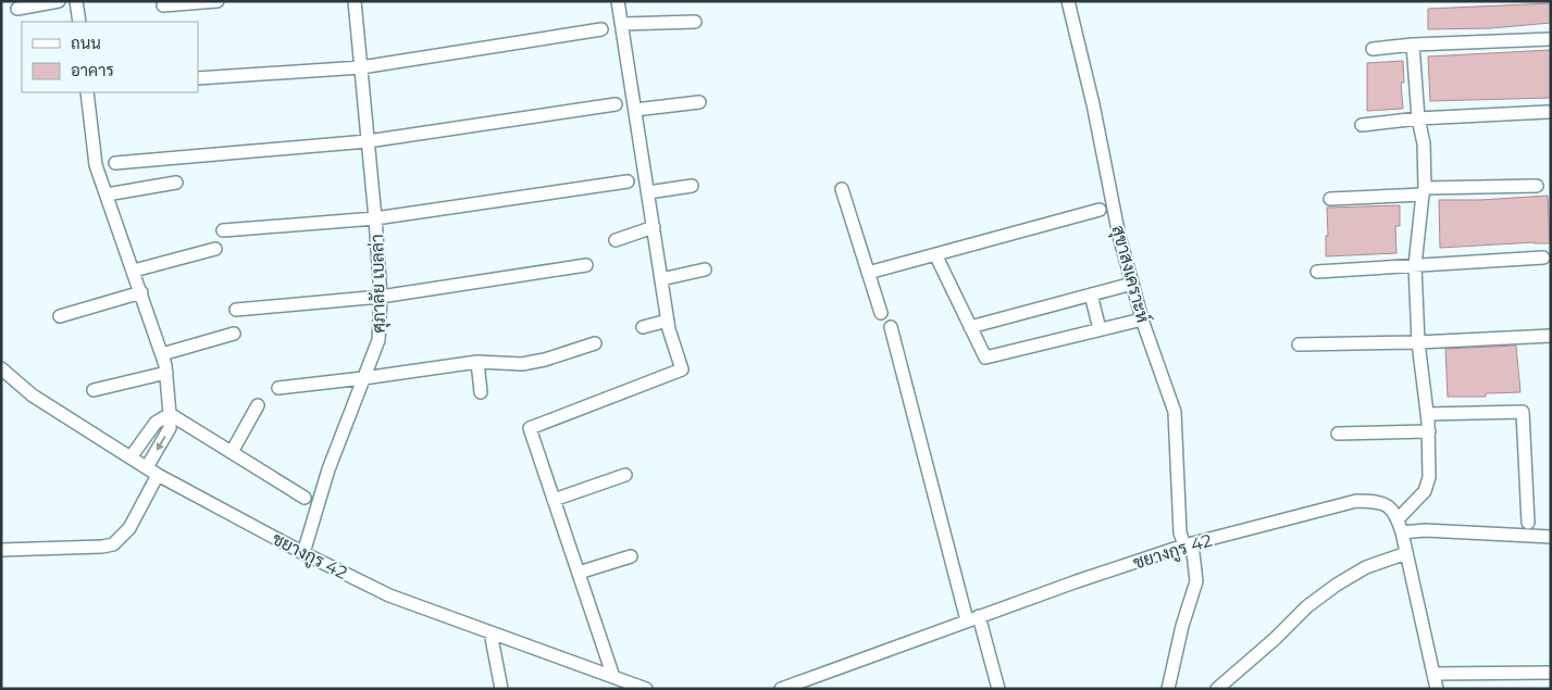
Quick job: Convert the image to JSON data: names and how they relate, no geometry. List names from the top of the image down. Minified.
{"streets":{"street":["สุขาสงเคราะห์","ศุภาลัย เบลล่า","ชยางกูร 42"]},"crossings":[["สุขาสงเคราะห์","ชยางกูร 42"],["ศุภาลัย เบลล่า","ชยางกูร 42"]],"legend":["ถนน","อาคาร"]}
